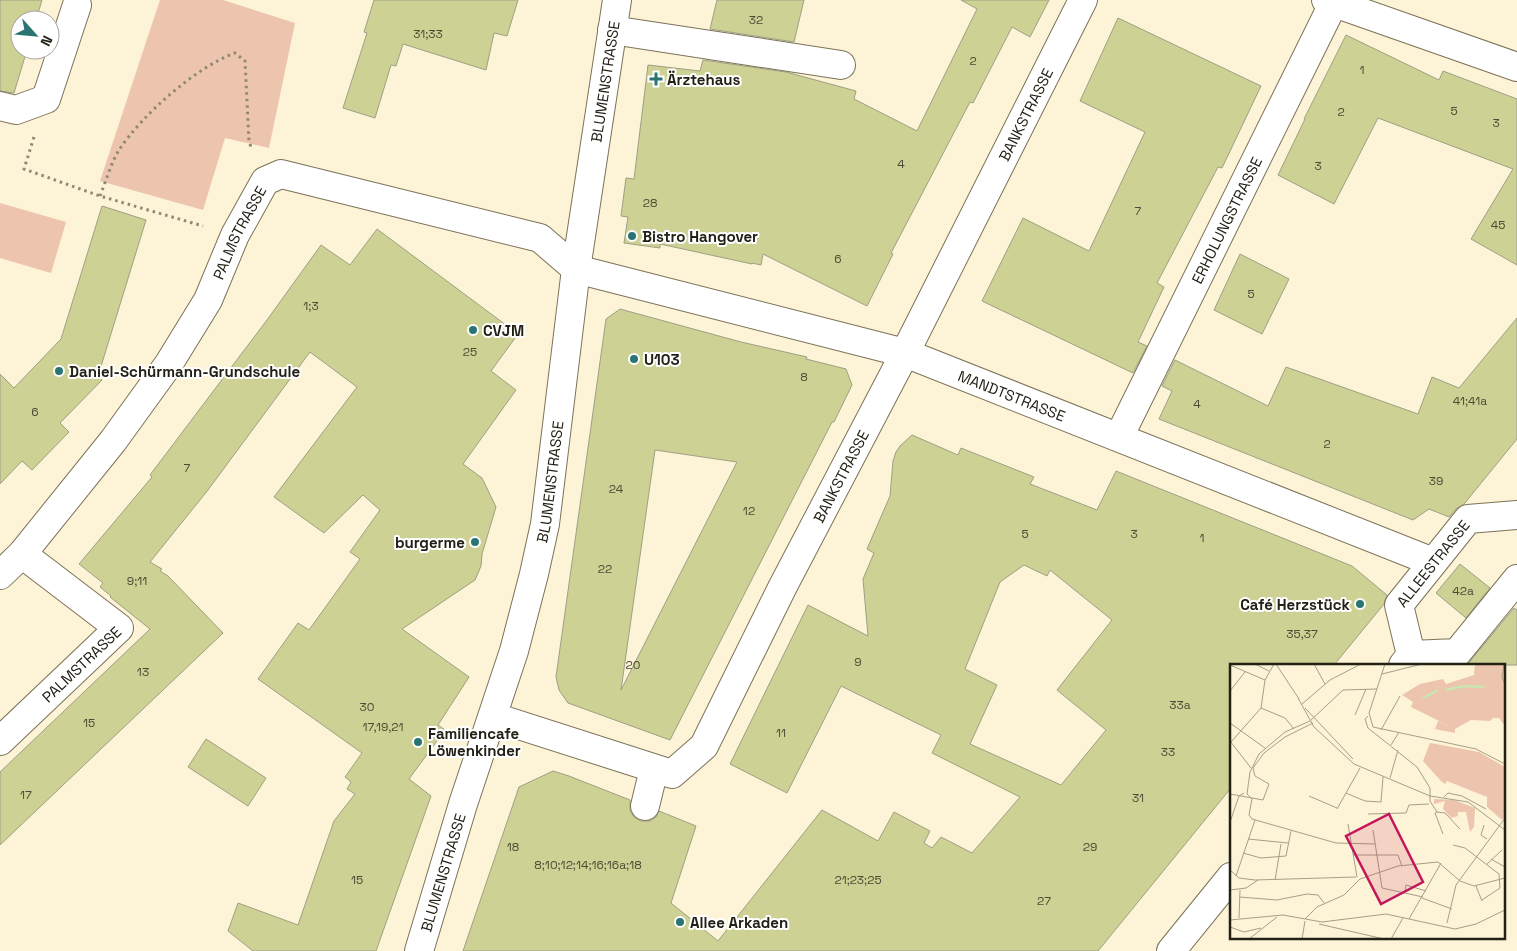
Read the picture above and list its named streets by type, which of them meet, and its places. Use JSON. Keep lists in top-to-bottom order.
{
  "streets": {
    "street": [
      "BLUMENSTRASSE",
      "BANKSTRASSE",
      "ERHOLUNGSTRASSE",
      "PALMSTRASSE",
      "MANDTSTRASSE",
      "ALLEESTRASSE"
    ]
  },
  "crossings": [
    ["BLUMENSTRASSE", "PALMSTRASSE"],
    ["BLUMENSTRASSE", "MANDTSTRASSE"],
    ["BANKSTRASSE", "MANDTSTRASSE"],
    ["ERHOLUNGSTRASSE", "MANDTSTRASSE"],
    ["PALMSTRASSE", "MANDTSTRASSE"],
    ["MANDTSTRASSE", "ALLEESTRASSE"]
  ],
  "places": {
    "health": ["Ärztehaus"],
    "other": [
      "Bistro Hangover",
      "CVJM",
      "U103",
      "Daniel-Schürmann-Grundschule",
      "burgerme",
      "Café Herzstück",
      "Familiencafe Löwenkinder",
      "Allee Arkaden"
    ]
  },
  "house_numbers": [
    "32",
    "31;33",
    "2",
    "1",
    "5",
    "2",
    "3",
    "4",
    "3",
    "28",
    "7",
    "45",
    "6",
    "5",
    "1;3",
    "25",
    "8",
    "41;41a",
    "4",
    "6",
    "2",
    "7",
    "39",
    "24",
    "12",
    "5",
    "3",
    "1",
    "22",
    "9;11",
    "42a",
    "35,37",
    "9",
    "20",
    "13",
    "33a",
    "30",
    "15",
    "17,19,21",
    "11",
    "33",
    "17",
    "31",
    "18",
    "29",
    "8;10;12;14;16;16a;18",
    "15",
    "21;23;25",
    "27"
  ],
  "north": "bottom right"
}
